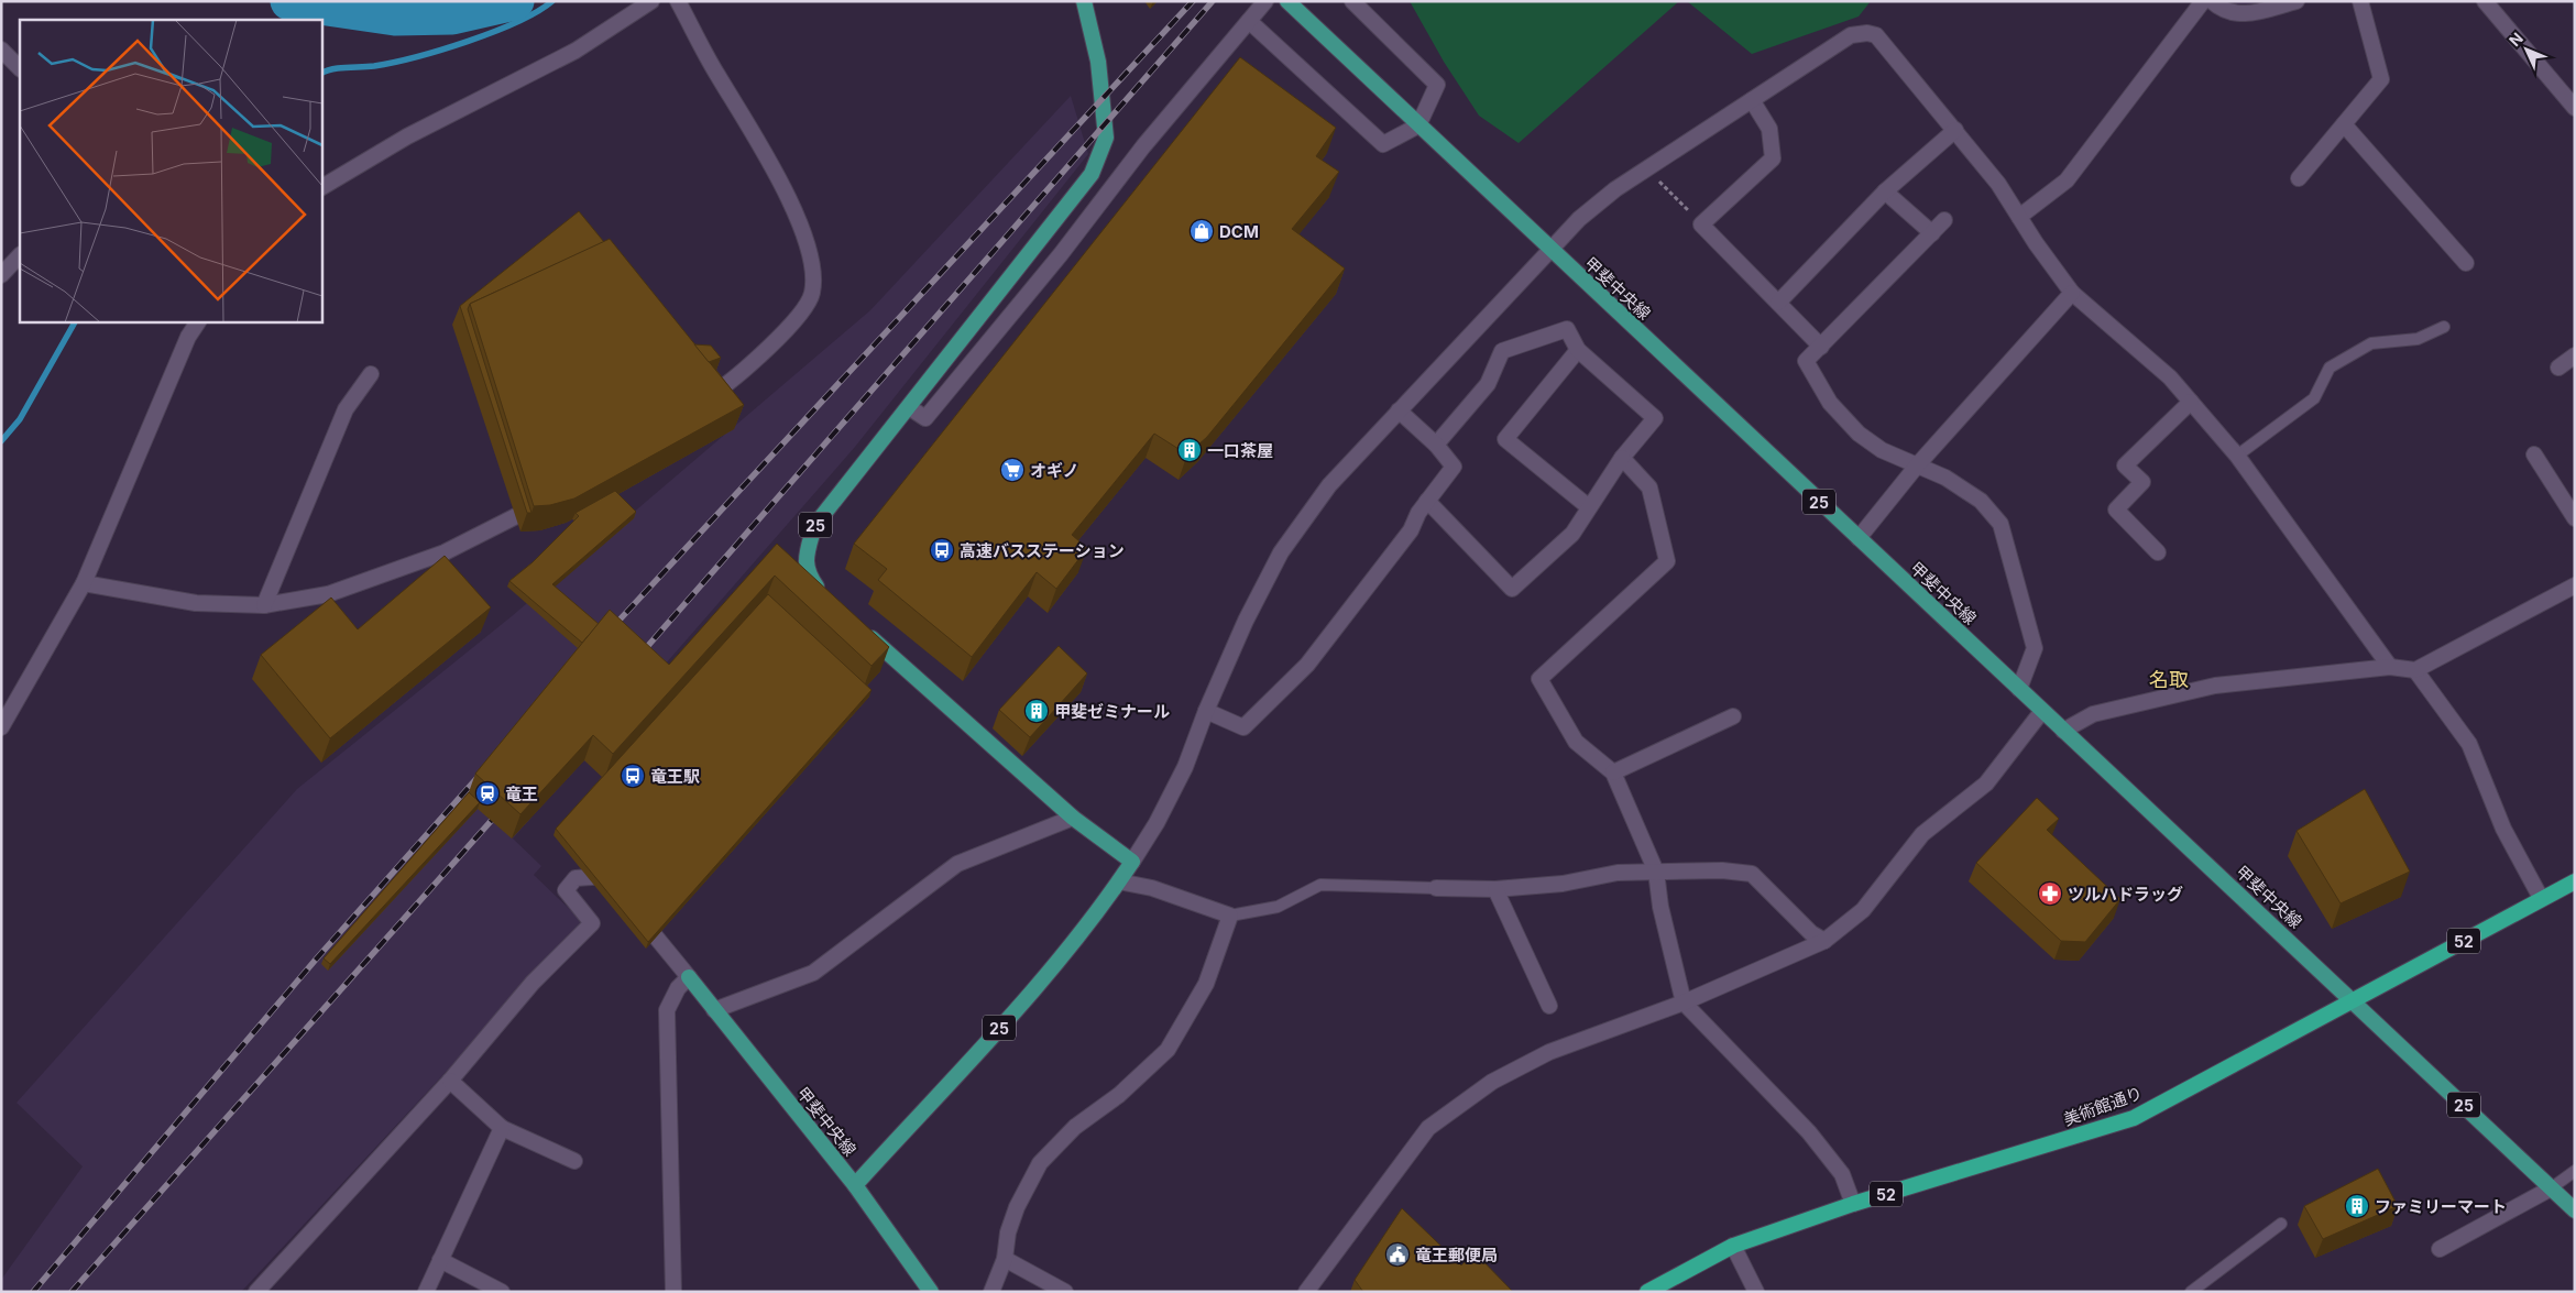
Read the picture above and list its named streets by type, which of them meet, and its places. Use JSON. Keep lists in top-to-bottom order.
{
  "streets": {
    "highway": ["52", "美術館通り"],
    "main road": ["甲斐中央線", "25"]
  },
  "crossings": [
    ["甲斐中央線", "25"],
    ["甲斐中央線", "美術館通り"]
  ],
  "districts": ["名取"],
  "places": {
    "shop": ["DCM"],
    "building": ["一口茶屋", "甲斐ゼミナール", "ファミリーマート"],
    "supermarket": ["オギノ"],
    "bus stop": ["高速バスステーション", "竜王駅"],
    "station": ["竜王"],
    "pharmacy": ["ツルハドラッグ"],
    "public building": ["竜王郵便局"]
  },
  "north": "top left"
}
